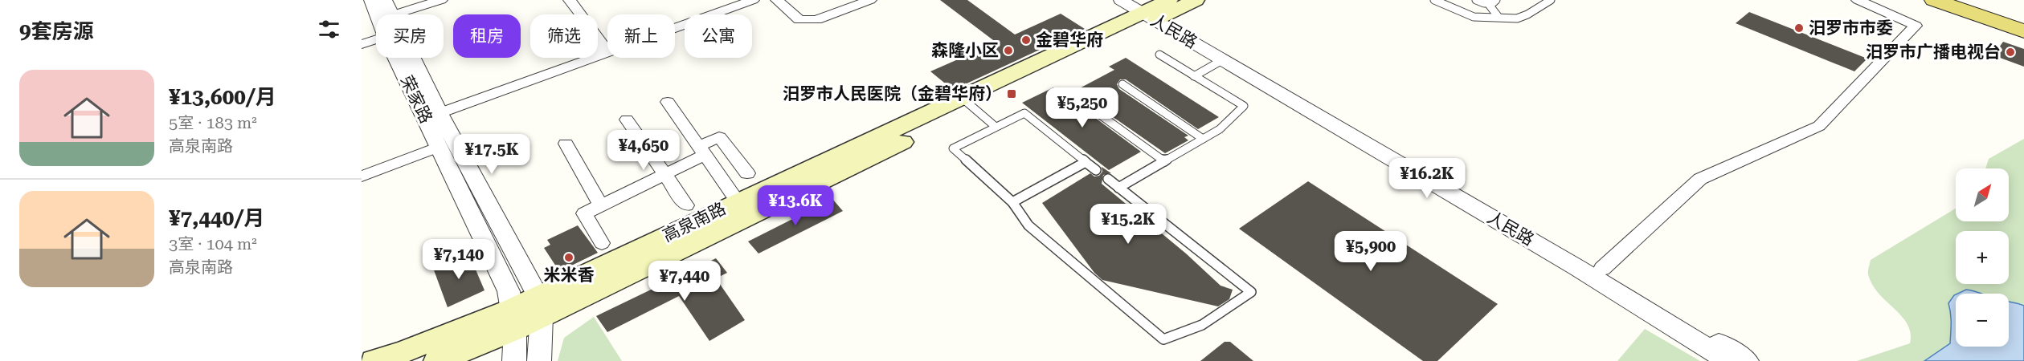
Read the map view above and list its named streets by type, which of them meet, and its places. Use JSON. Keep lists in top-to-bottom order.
{
  "streets": {
    "main road": ["高泉南路"],
    "street": ["人民路", "荣家路"]
  },
  "crossings": [
    ["人民路", "高泉南路"],
    ["荣家路", "高泉南路"]
  ],
  "places": {
    "other": [
      "汨罗市市委",
      "金碧华府",
      "森隆小区",
      "汨罗市广播电视台",
      "米米香"
    ],
    "transit": ["汨罗市人民医院（金碧华府）"]
  },
  "north": "top right",
  "page": {
    "heading": "9套房源",
    "chip": [
      "买房",
      "租房",
      "筛选",
      "新上",
      "公寓"
    ],
    "list": [
      {
        "name": "¥13,600/月",
        "note": "5室 · 183 m² · 高泉南路"
      },
      {
        "name": "¥7,440/月",
        "note": "3室 · 104 m² · 高泉南路"
      }
    ],
    "price": [
      "¥5,250",
      "¥4,650",
      "¥17.5K",
      "¥16.2K",
      "¥13.6K",
      "¥15.2K",
      "¥5,900",
      "¥7,140",
      "¥7,440"
    ],
    "map_buttons": ["+", "−"]
  }
}
